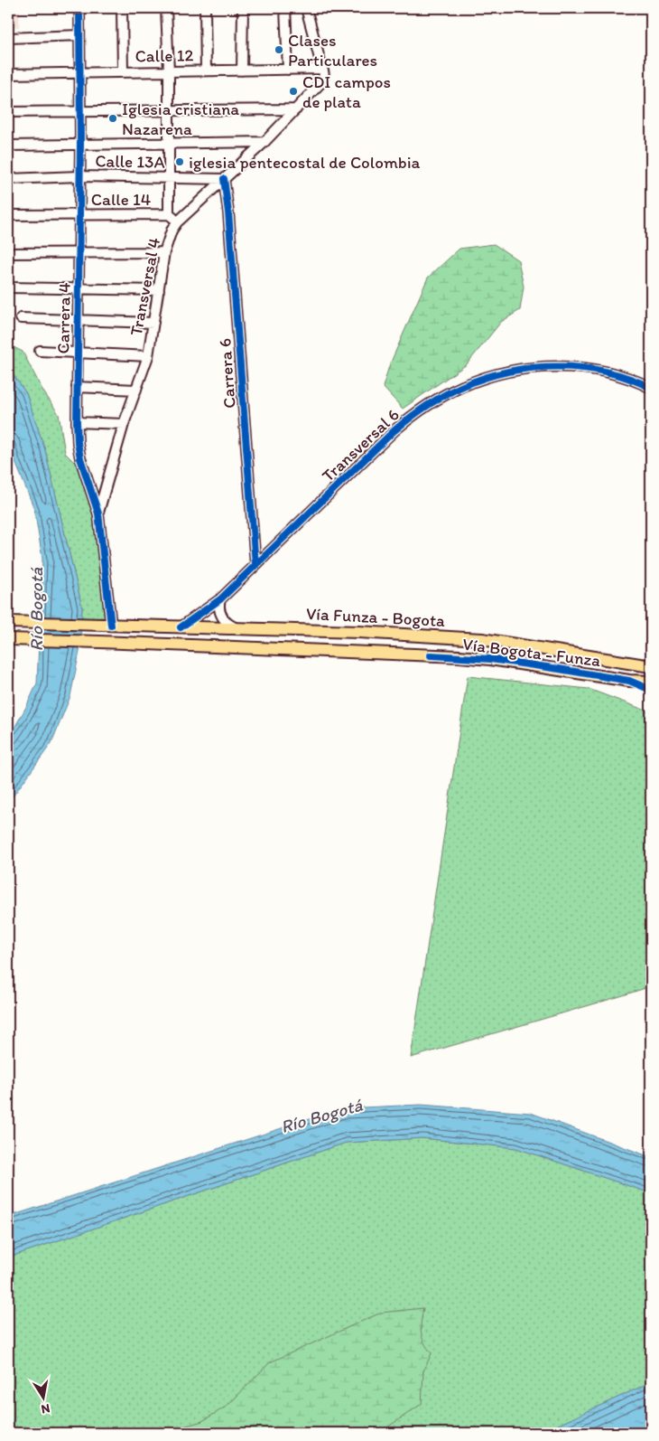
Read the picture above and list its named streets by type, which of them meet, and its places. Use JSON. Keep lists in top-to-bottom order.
{
  "streets": {
    "main road": ["Vía Funza - Bogota", "Vía Bogota - Funza"],
    "street": [
      "Calle 12",
      "Calle 13A",
      "Calle 14",
      "Transversal 4",
      "Carrera 4",
      "Carrera 6",
      "Transversal 6"
    ]
  },
  "crossings": [
    ["Calle 12", "Transversal 4"],
    ["Calle 12", "Carrera 4"],
    ["Calle 13A", "Transversal 4"],
    ["Calle 13A", "Carrera 4"],
    ["Calle 13A", "Carrera 6"],
    ["Calle 14", "Transversal 4"],
    ["Calle 14", "Carrera 4"],
    ["Transversal 4", "Carrera 4"],
    ["Transversal 4", "Carrera 6"],
    ["Carrera 4", "Vía Funza - Bogota"],
    ["Carrera 6", "Transversal 6"],
    ["Transversal 6", "Vía Funza - Bogota"]
  ],
  "water": ["Río Bogotá"],
  "places": [
    "Clases Particulares",
    "CDI campos de plata",
    "Iglesia cristiana Nazarena",
    "iglesia pentecostal de Colombia"
  ],
  "north": "bottom"
}
